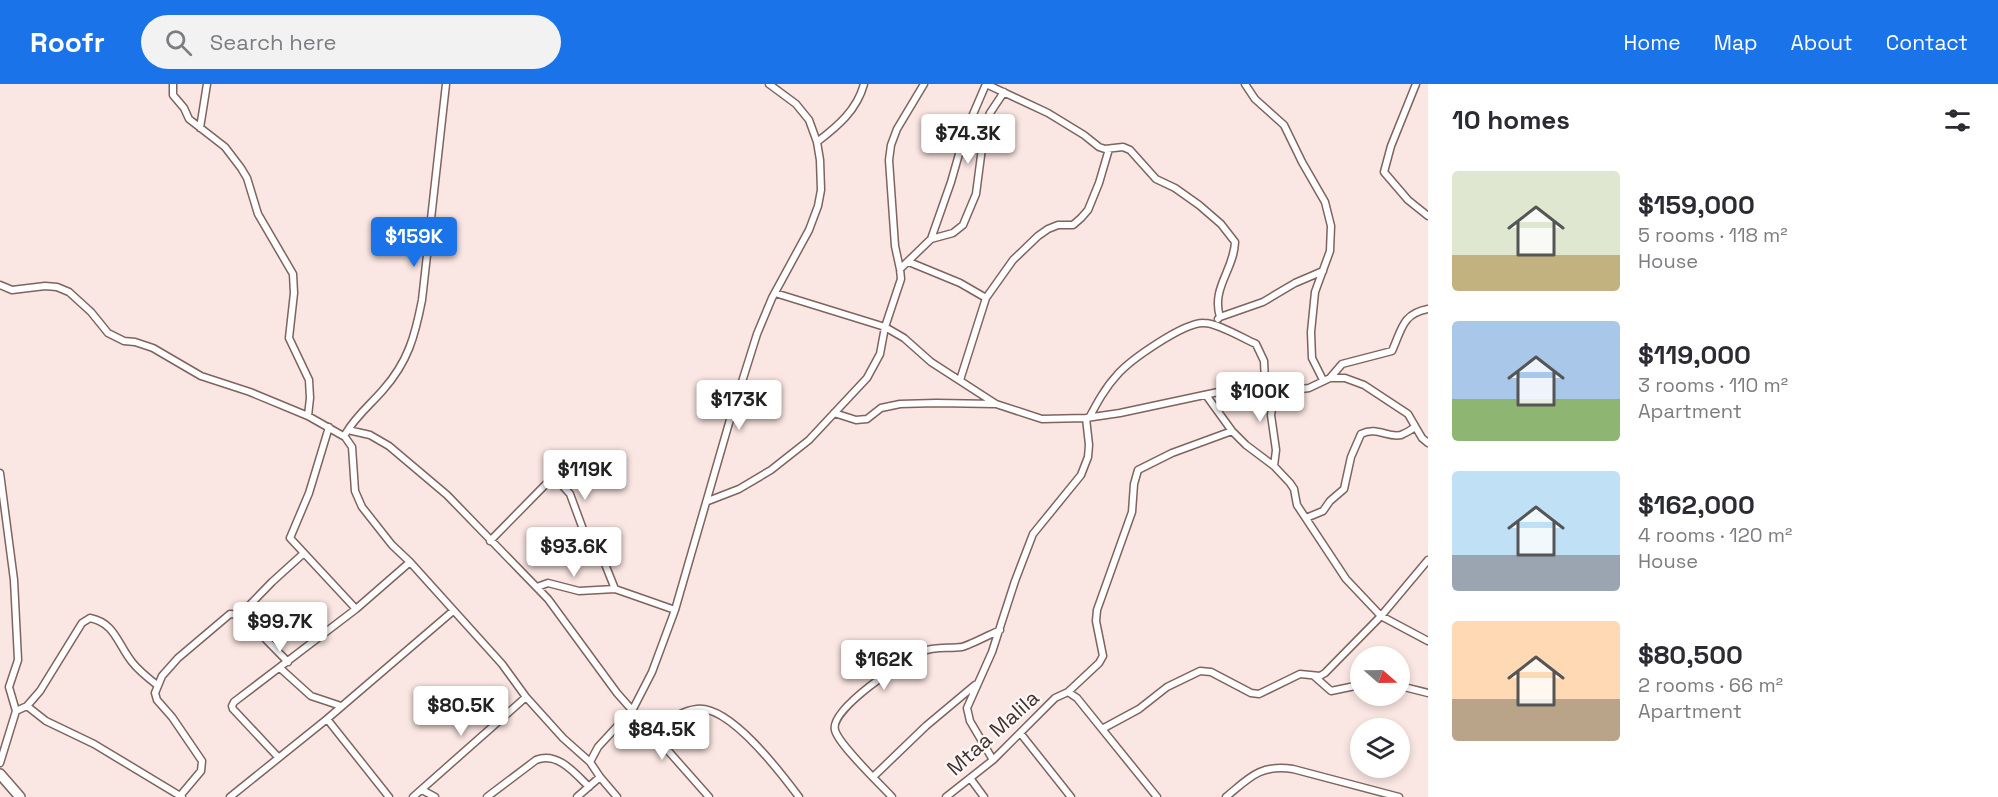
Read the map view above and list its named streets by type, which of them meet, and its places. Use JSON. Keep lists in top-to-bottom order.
{
  "streets": {
    "street": ["Mtaa Malila"]
  },
  "north": "right",
  "page": {
    "header": "Roofr",
    "search": "Search here",
    "nav": [
      "Home",
      "Map",
      "About",
      "Contact"
    ],
    "heading": "10 homes",
    "price": [
      "$74.3K",
      "$159K",
      "$100K",
      "$173K",
      "$119K",
      "$93.6K",
      "$99.7K",
      "$162K",
      "$80.5K",
      "$84.5K"
    ],
    "list": [
      {
        "name": "$159,000",
        "note": "5 rooms · 118 m² · House"
      },
      {
        "name": "$119,000",
        "note": "3 rooms · 110 m² · Apartment"
      },
      {
        "name": "$162,000",
        "note": "4 rooms · 120 m² · House"
      },
      {
        "name": "$80,500",
        "note": "2 rooms · 66 m² · Apartment"
      }
    ]
  }
}
